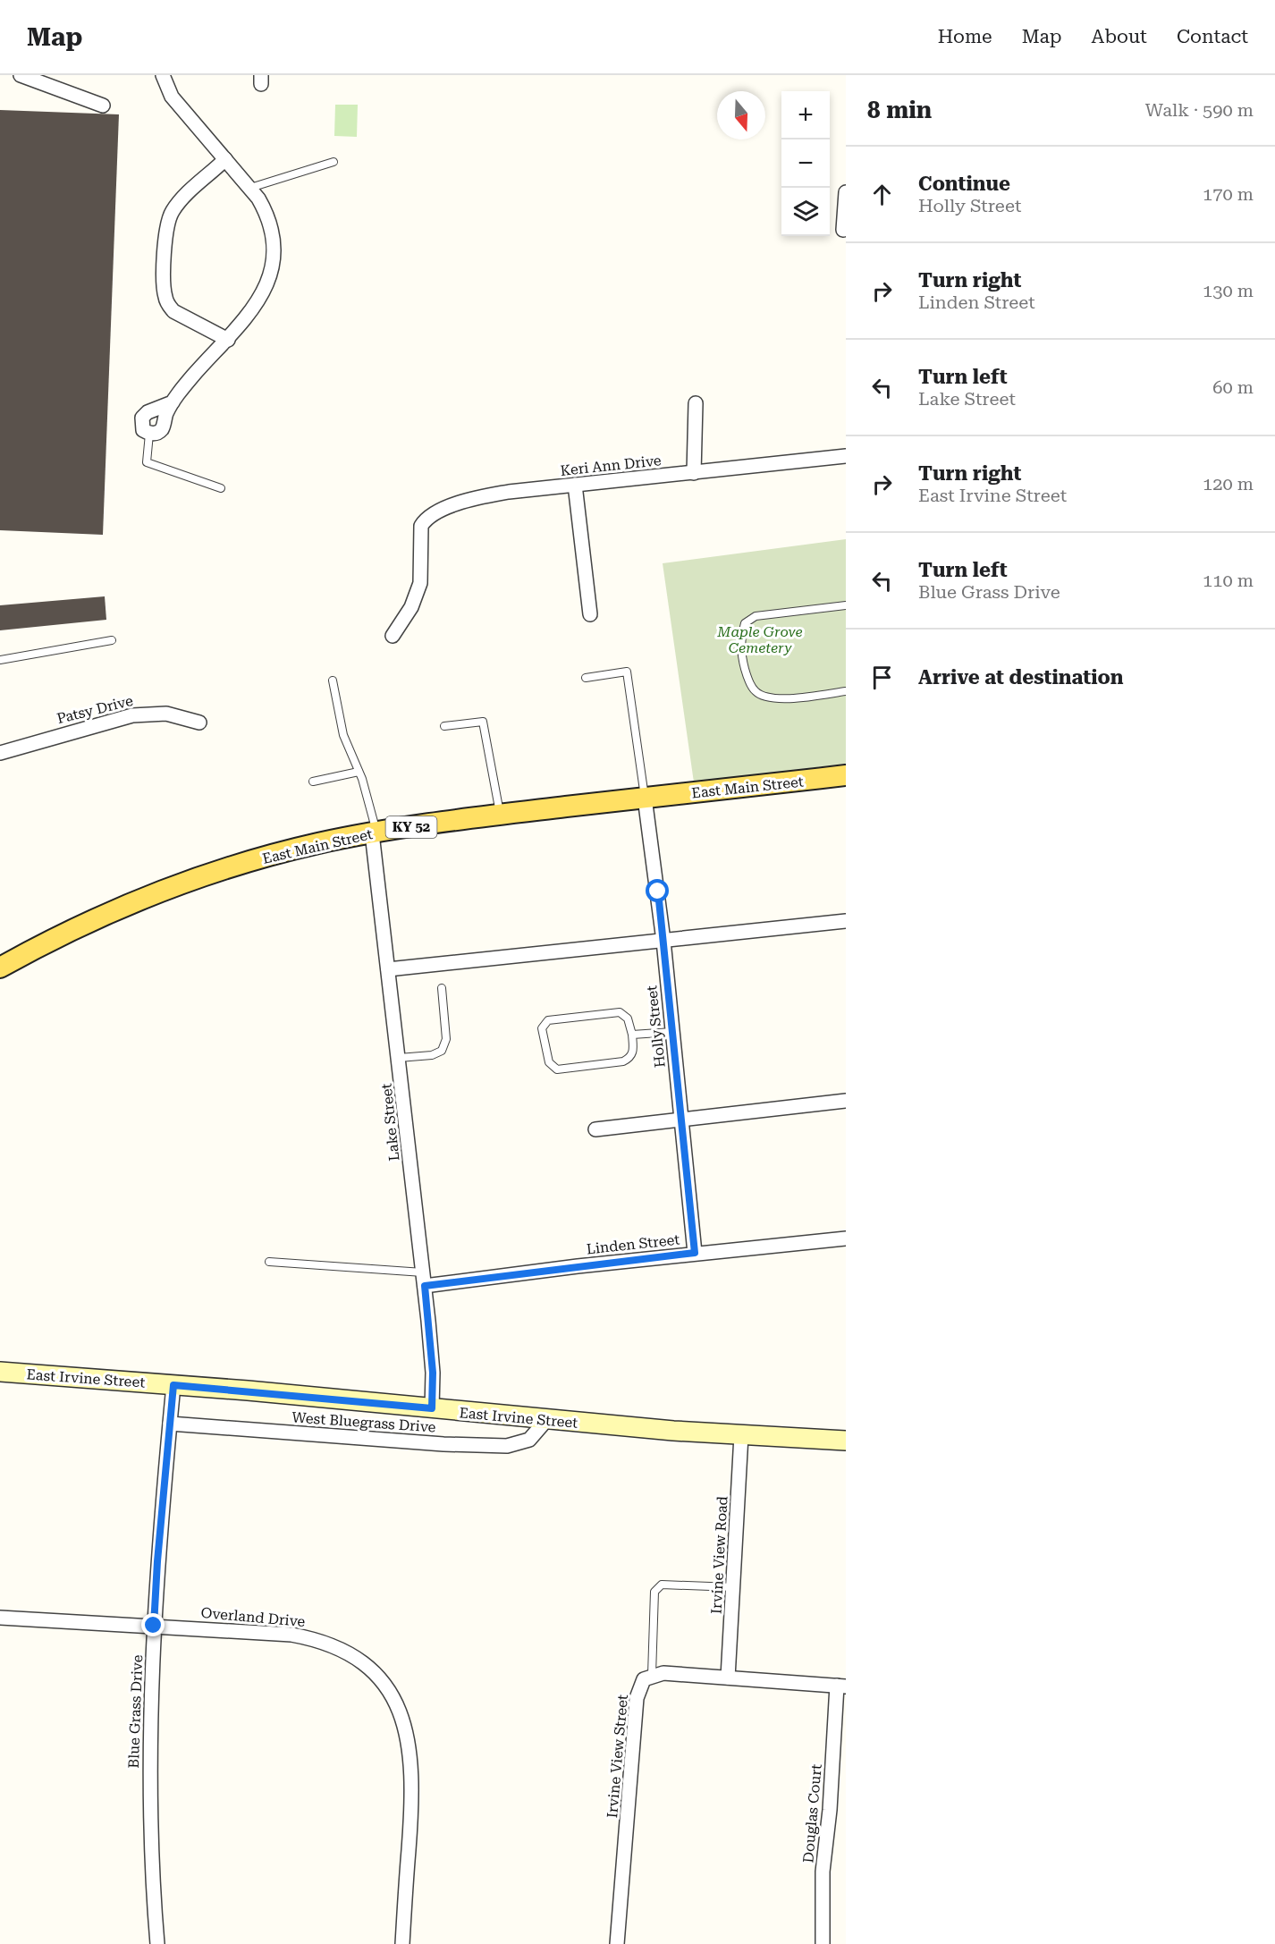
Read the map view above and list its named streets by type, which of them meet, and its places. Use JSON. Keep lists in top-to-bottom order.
{
  "streets": {
    "main road": ["East Main Street", "KY 52"],
    "street": [
      "Keri Ann Drive",
      "Patsy Drive",
      "Holly Street",
      "Lake Street",
      "Linden Street",
      "East Irvine Street",
      "West Bluegrass Drive",
      "Irvine View Road",
      "Overland Drive",
      "Blue Grass Drive",
      "Irvine View Street",
      "Douglas Court"
    ]
  },
  "crossings": [
    ["East Main Street", "Holly Street"],
    ["East Main Street", "Lake Street"],
    ["Holly Street", "Linden Street"],
    ["Lake Street", "Linden Street"],
    ["Lake Street", "East Irvine Street"],
    ["East Irvine Street", "West Bluegrass Drive"],
    ["East Irvine Street", "Irvine View Road"],
    ["East Irvine Street", "Blue Grass Drive"],
    ["West Bluegrass Drive", "Blue Grass Drive"],
    ["Overland Drive", "Blue Grass Drive"]
  ],
  "parks": ["Maple Grove Cemetery"],
  "north": "bottom",
  "page": {
    "header": "Map",
    "nav": [
      "Home",
      "Map",
      "About",
      "Contact"
    ],
    "heading": ["8 min", "Walk · 590 m"],
    "map_buttons": ["+", "−"],
    "list": [
      ["Continue", "Holly Street", "170 m"],
      ["Turn right", "Linden Street", "130 m"],
      ["Turn left", "Lake Street", "60 m"],
      ["Turn right", "East Irvine Street", "120 m"],
      ["Turn left", "Blue Grass Drive", "110 m"],
      "Arrive at destination"
    ]
  }
}
